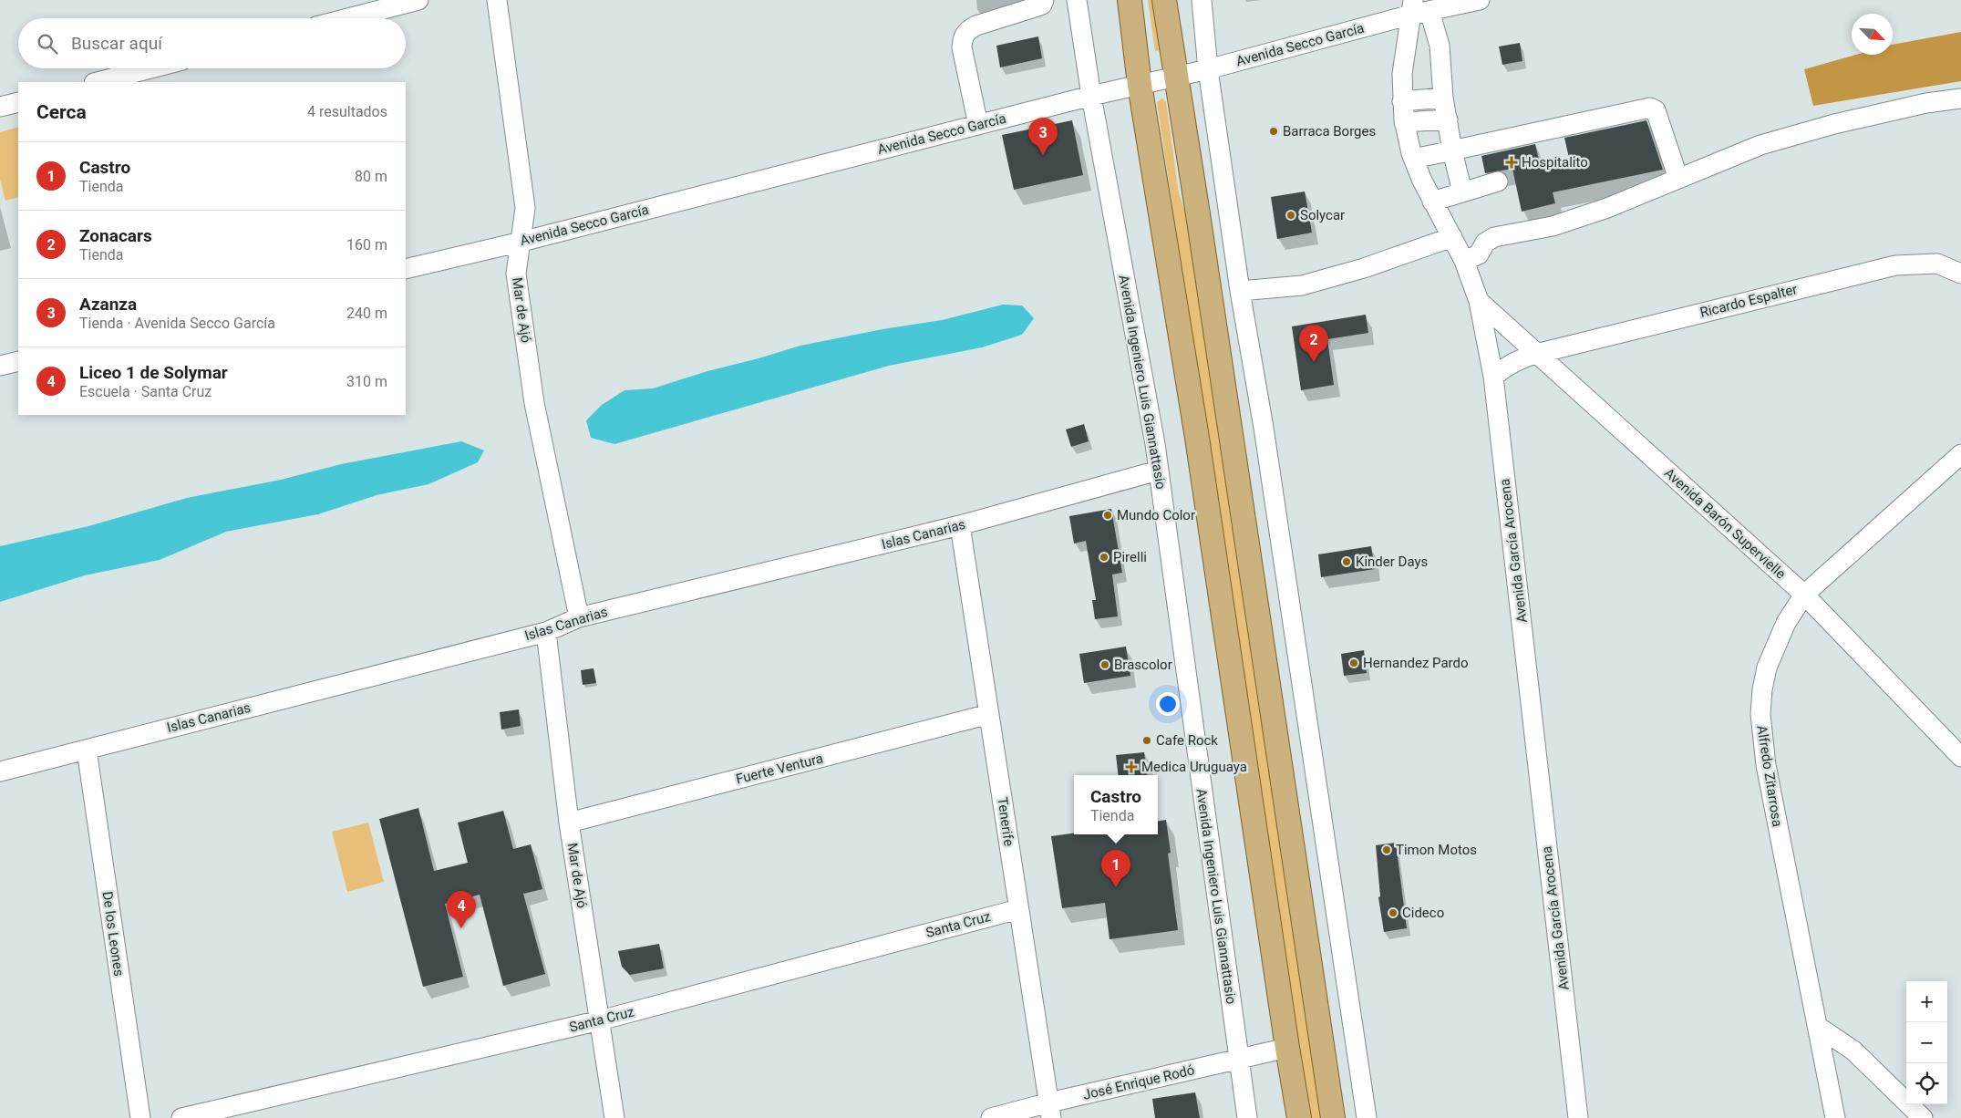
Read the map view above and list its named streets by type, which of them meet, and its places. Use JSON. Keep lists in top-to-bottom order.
{
  "streets": {
    "street": [
      "Avenida Secco García",
      "Ricardo Espalter",
      "Mar de Ajó",
      "Avenida Ingeniero Luis Giannattasio",
      "Avenida Barón Supervielle",
      "Islas Canarias",
      "Avenida García Arocena",
      "Fuerte Ventura",
      "Alfredo Zitarrosa",
      "Tenerife",
      "Santa Cruz",
      "De los Leones",
      "José Enrique Rodó"
    ]
  },
  "crossings": [
    ["Avenida Secco García", "Mar de Ajó"],
    ["Avenida Secco García", "Avenida Ingeniero Luis Giannattasio"],
    ["Avenida Secco García", "Avenida García Arocena"],
    ["Ricardo Espalter", "Avenida Barón Supervielle"],
    ["Ricardo Espalter", "Avenida García Arocena"],
    ["Mar de Ajó", "Islas Canarias"],
    ["Mar de Ajó", "Fuerte Ventura"],
    ["Mar de Ajó", "Santa Cruz"],
    ["Avenida Ingeniero Luis Giannattasio", "Islas Canarias"],
    ["Avenida Ingeniero Luis Giannattasio", "José Enrique Rodó"],
    ["Avenida Barón Supervielle", "Avenida García Arocena"],
    ["Avenida Barón Supervielle", "Alfredo Zitarrosa"],
    ["Islas Canarias", "Tenerife"],
    ["Islas Canarias", "De los Leones"],
    ["Fuerte Ventura", "Tenerife"],
    ["Tenerife", "Santa Cruz"],
    ["Tenerife", "José Enrique Rodó"]
  ],
  "places": {
    "other": [
      "Barraca Borges",
      "Solycar",
      "Mundo Color",
      "Pirelli",
      "Kinder Days",
      "Hernandez Pardo",
      "Brascolor",
      "Cafe Rock",
      "Timon Motos",
      "Cideco"
    ],
    "health": ["Hospitalito", "Medica Uruguaya"]
  },
  "north": "bottom right",
  "page": {
    "search": "Buscar aquí",
    "heading": ["Cerca", "4 resultados"],
    "pins": [
      "3",
      "2",
      "1",
      "4"
    ],
    "list": [
      {
        "mark": "1",
        "name": "Castro",
        "note": "Tienda",
        "value": "80 m"
      },
      {
        "mark": "2",
        "name": "Zonacars",
        "note": "Tienda",
        "value": "160 m"
      },
      {
        "mark": "3",
        "name": "Azanza",
        "note": "Tienda · Avenida Secco García",
        "value": "240 m"
      },
      {
        "mark": "4",
        "name": "Liceo 1 de Solymar",
        "note": "Escuela · Santa Cruz",
        "value": "310 m"
      }
    ],
    "popup": ["Castro", "Tienda"],
    "map_buttons": ["+", "−"]
  }
}
